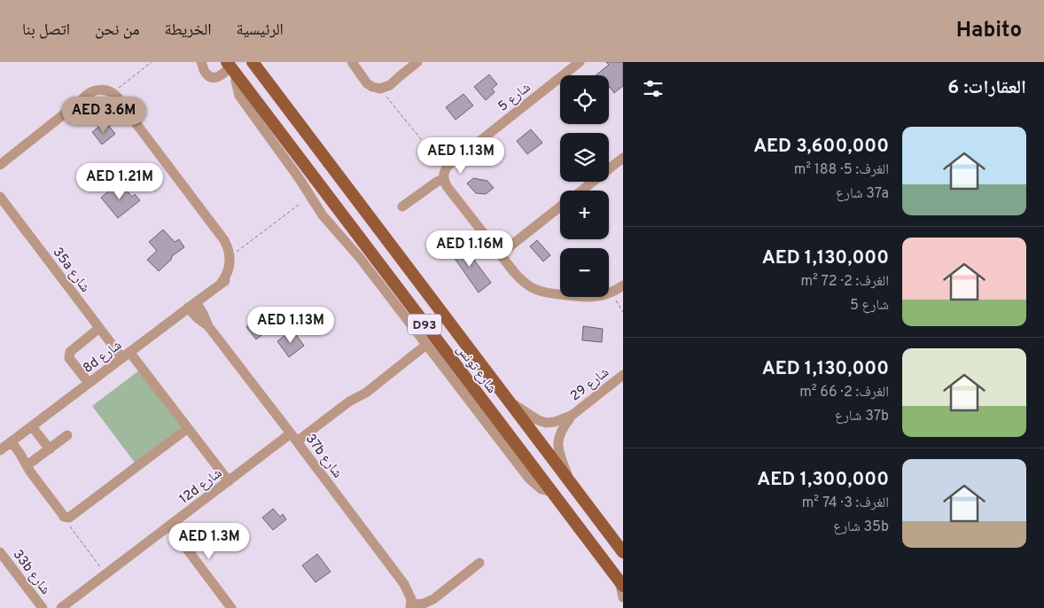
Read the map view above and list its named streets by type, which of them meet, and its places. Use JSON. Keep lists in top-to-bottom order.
{
  "streets": {
    "main road": ["D93", "شارع تونس"],
    "street": [
      "شارع 5",
      "35a شارع",
      "8d شارع",
      "شارع 29",
      "37b شارع",
      "12d شارع",
      "33b شارع"
    ]
  },
  "crossings": [
    ["35a شارع", "8d شارع"],
    ["35a شارع", "12d شارع"],
    ["8d شارع", "37b شارع"],
    ["شارع تونس", "شارع 29"],
    ["37b شارع", "12d شارع"]
  ],
  "page": {
    "header": "Habito",
    "nav": [
      "الرئيسية",
      "الخريطة",
      "من نحن",
      "اتصل بنا"
    ],
    "heading": "العقارات: 6",
    "map_buttons": ["+", "−"],
    "price": [
      "AED 3.6M",
      "AED 1.13M",
      "AED 1.21M",
      "AED 1.16M",
      "AED 1.13M",
      "AED 1.3M"
    ],
    "list": [
      {
        "name": "AED 3,600,000",
        "note": "الغرف: 5 · 188 m² · 37a شارع"
      },
      {
        "name": "AED 1,130,000",
        "note": "الغرف: 2 · 72 m² · شارع 5"
      },
      {
        "name": "AED 1,130,000",
        "note": "الغرف: 2 · 66 m² · 37b شارع"
      },
      {
        "name": "AED 1,300,000",
        "note": "الغرف: 3 · 74 m² · 35b شارع"
      }
    ]
  }
}
